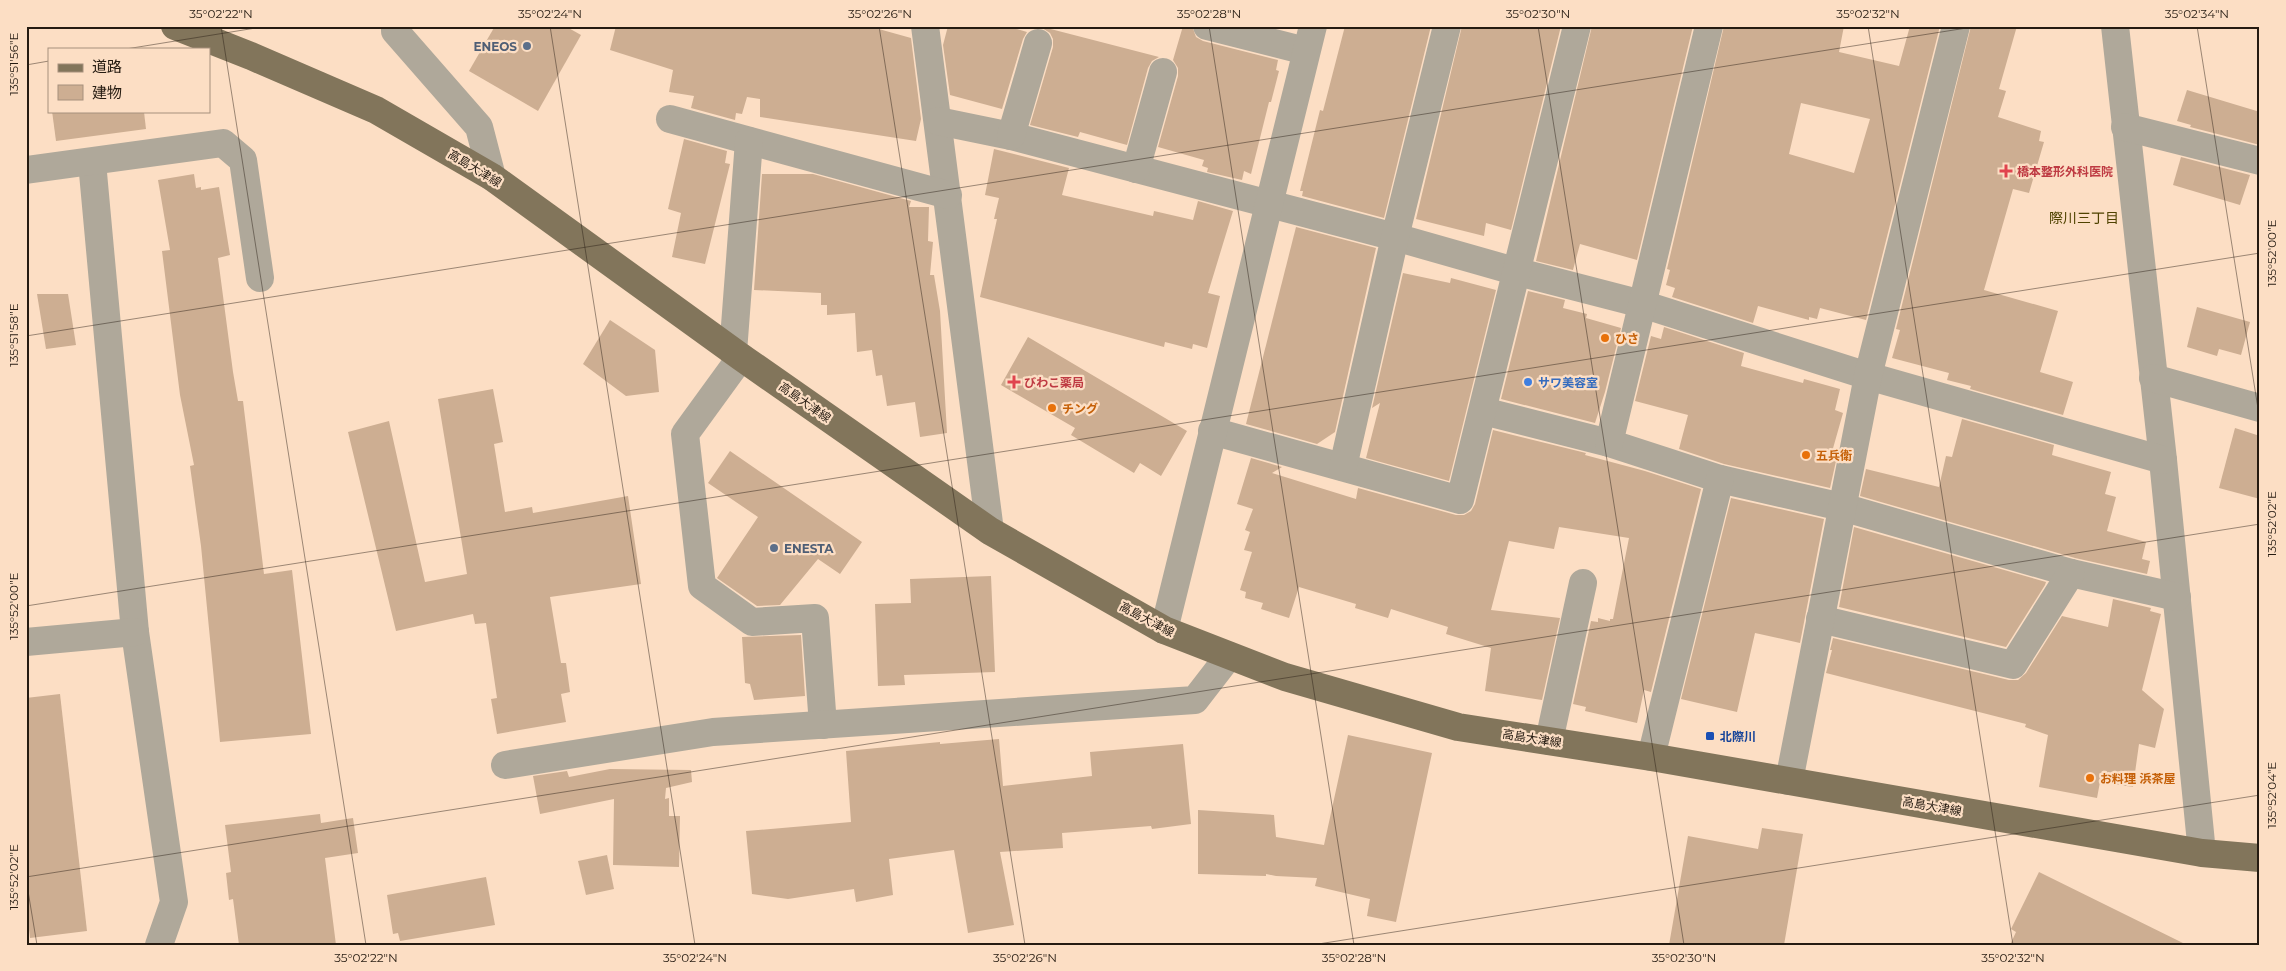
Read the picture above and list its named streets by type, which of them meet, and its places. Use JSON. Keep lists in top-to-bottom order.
{
  "streets": {
    "main road": ["高島大津線"]
  },
  "districts": ["際川三丁目"],
  "places": {
    "other": [
      "ENEOS",
      "ひさ",
      "サワ美容室",
      "チング",
      "五兵衛",
      "ENESTA",
      "お料理 浜茶屋"
    ],
    "health": ["橋本整形外科医院", "びわこ薬局"],
    "transit": ["北際川"]
  },
  "legend": ["道路", "建物"],
  "coordinates": [
    "35°02'22\"N",
    "35°02'24\"N",
    "35°02'26\"N",
    "35°02'28\"N",
    "35°02'30\"N",
    "35°02'32\"N",
    "35°02'34\"N",
    "135°51'56\"E",
    "135°52'00\"E",
    "135°51'58\"E",
    "135°52'02\"E",
    "135°52'04\"E"
  ]
}
